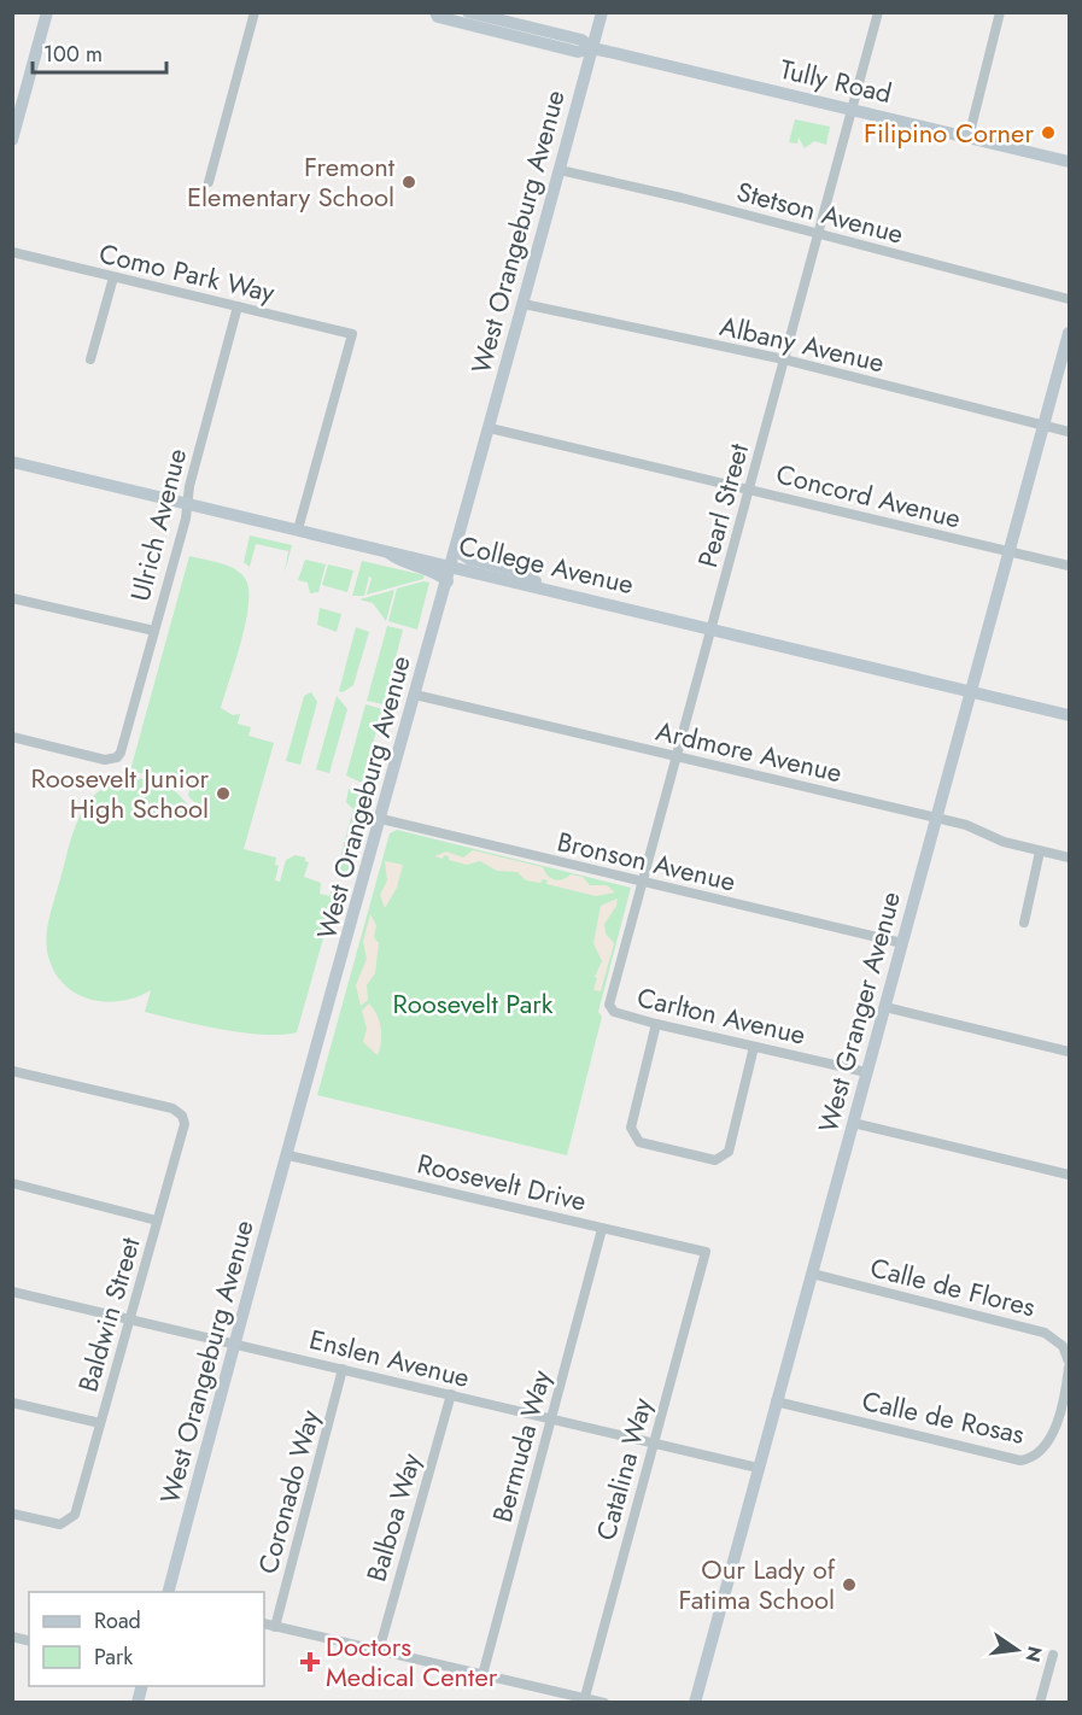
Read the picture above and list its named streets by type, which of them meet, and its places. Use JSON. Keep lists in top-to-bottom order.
{
  "streets": {
    "street": [
      "Tully Road",
      "Stetson Avenue",
      "West Orangeburg Avenue",
      "Como Park Way",
      "Albany Avenue",
      "Concord Avenue",
      "Pearl Street",
      "Ulrich Avenue",
      "College Avenue",
      "Ardmore Avenue",
      "Bronson Avenue",
      "West Granger Avenue",
      "Carlton Avenue",
      "Roosevelt Drive",
      "Calle de Flores",
      "Baldwin Street",
      "Enslen Avenue",
      "Calle de Rosas",
      "Bermuda Way",
      "Catalina Way",
      "Coronado Way",
      "Balboa Way"
    ]
  },
  "crossings": [
    ["Tully Road", "West Orangeburg Avenue"],
    ["Tully Road", "Pearl Street"],
    ["Stetson Avenue", "West Orangeburg Avenue"],
    ["Stetson Avenue", "Pearl Street"],
    ["West Orangeburg Avenue", "Albany Avenue"],
    ["West Orangeburg Avenue", "Concord Avenue"],
    ["West Orangeburg Avenue", "College Avenue"],
    ["West Orangeburg Avenue", "Ardmore Avenue"],
    ["West Orangeburg Avenue", "Bronson Avenue"],
    ["West Orangeburg Avenue", "Roosevelt Drive"],
    ["West Orangeburg Avenue", "Enslen Avenue"],
    ["Como Park Way", "Ulrich Avenue"],
    ["Como Park Way", "College Avenue"],
    ["Albany Avenue", "Pearl Street"],
    ["Albany Avenue", "West Granger Avenue"],
    ["Concord Avenue", "Pearl Street"],
    ["Concord Avenue", "West Granger Avenue"],
    ["Pearl Street", "College Avenue"],
    ["Pearl Street", "Ardmore Avenue"],
    ["Pearl Street", "Bronson Avenue"],
    ["Pearl Street", "Carlton Avenue"],
    ["Ulrich Avenue", "College Avenue"],
    ["College Avenue", "West Granger Avenue"],
    ["Ardmore Avenue", "West Granger Avenue"],
    ["Bronson Avenue", "West Granger Avenue"],
    ["West Granger Avenue", "Carlton Avenue"],
    ["West Granger Avenue", "Calle de Flores"],
    ["West Granger Avenue", "Enslen Avenue"],
    ["West Granger Avenue", "Calle de Rosas"],
    ["Roosevelt Drive", "Bermuda Way"],
    ["Roosevelt Drive", "Catalina Way"],
    ["Baldwin Street", "Enslen Avenue"],
    ["Enslen Avenue", "Bermuda Way"],
    ["Enslen Avenue", "Catalina Way"],
    ["Enslen Avenue", "Coronado Way"],
    ["Enslen Avenue", "Balboa Way"]
  ],
  "parks": ["Roosevelt Park"],
  "places": {
    "other": [
      "Filipino Corner",
      "Fremont Elementary School",
      "Roosevelt Junior High School",
      "Our Lady of Fatima School"
    ],
    "health": ["Doctors Medical Center"]
  },
  "legend": ["Road", "Park"],
  "scale_bar": "100 m",
  "north": "right"
}
